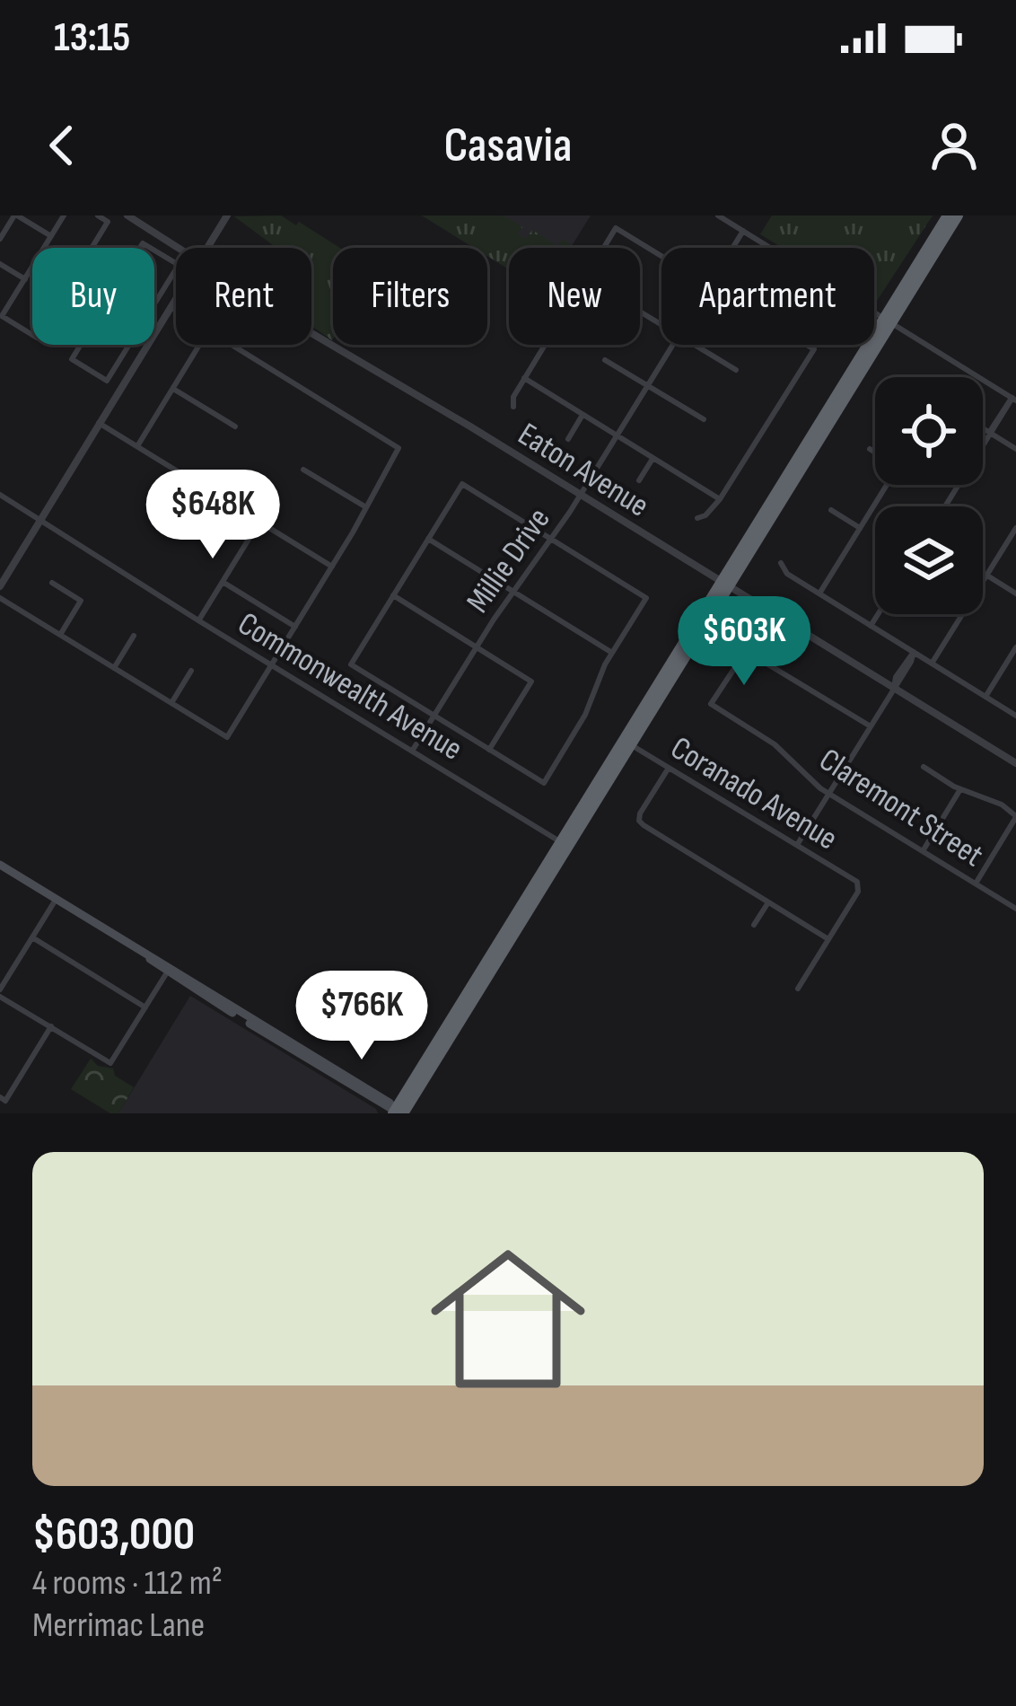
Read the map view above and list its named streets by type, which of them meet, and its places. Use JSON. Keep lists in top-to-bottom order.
{
  "streets": {
    "street": [
      "Eaton Avenue",
      "Millie Drive",
      "Commonwealth Avenue",
      "Coranado Avenue",
      "Claremont Street"
    ]
  },
  "crossings": [
    ["Eaton Avenue", "Millie Drive"],
    ["Millie Drive", "Commonwealth Avenue"]
  ],
  "page": {
    "status": "13:15",
    "header": "Casavia",
    "chip": [
      "Buy",
      "Rent",
      "Filters",
      "New",
      "Apartment"
    ],
    "price": ["$648K", "$603K", "$766K"],
    "list": [
      {
        "name": "$603,000",
        "note": "4 rooms · 112 m² · Merrimac Lane"
      }
    ]
  }
}
